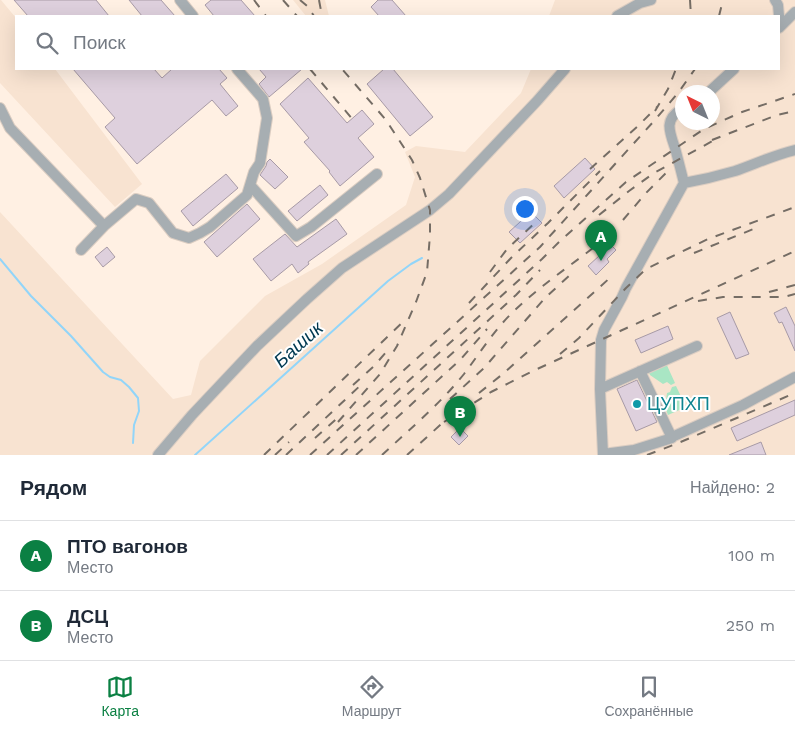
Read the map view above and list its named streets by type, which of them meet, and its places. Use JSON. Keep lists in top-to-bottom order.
{
  "water": ["Башик"],
  "places": ["ЦУПХП"],
  "north": "top left",
  "page": {
    "search": "Поиск",
    "pins": ["A", "B"],
    "heading": ["Рядом", "Найдено: 2"],
    "list": [
      {
        "mark": "A",
        "name": "ПТО вагонов",
        "note": "Место",
        "value": "100 m"
      },
      {
        "mark": "B",
        "name": "ДСЦ",
        "note": "Место",
        "value": "250 m"
      }
    ],
    "nav": ["Карта", "Маршрут", "Сохранённые"]
  }
}
